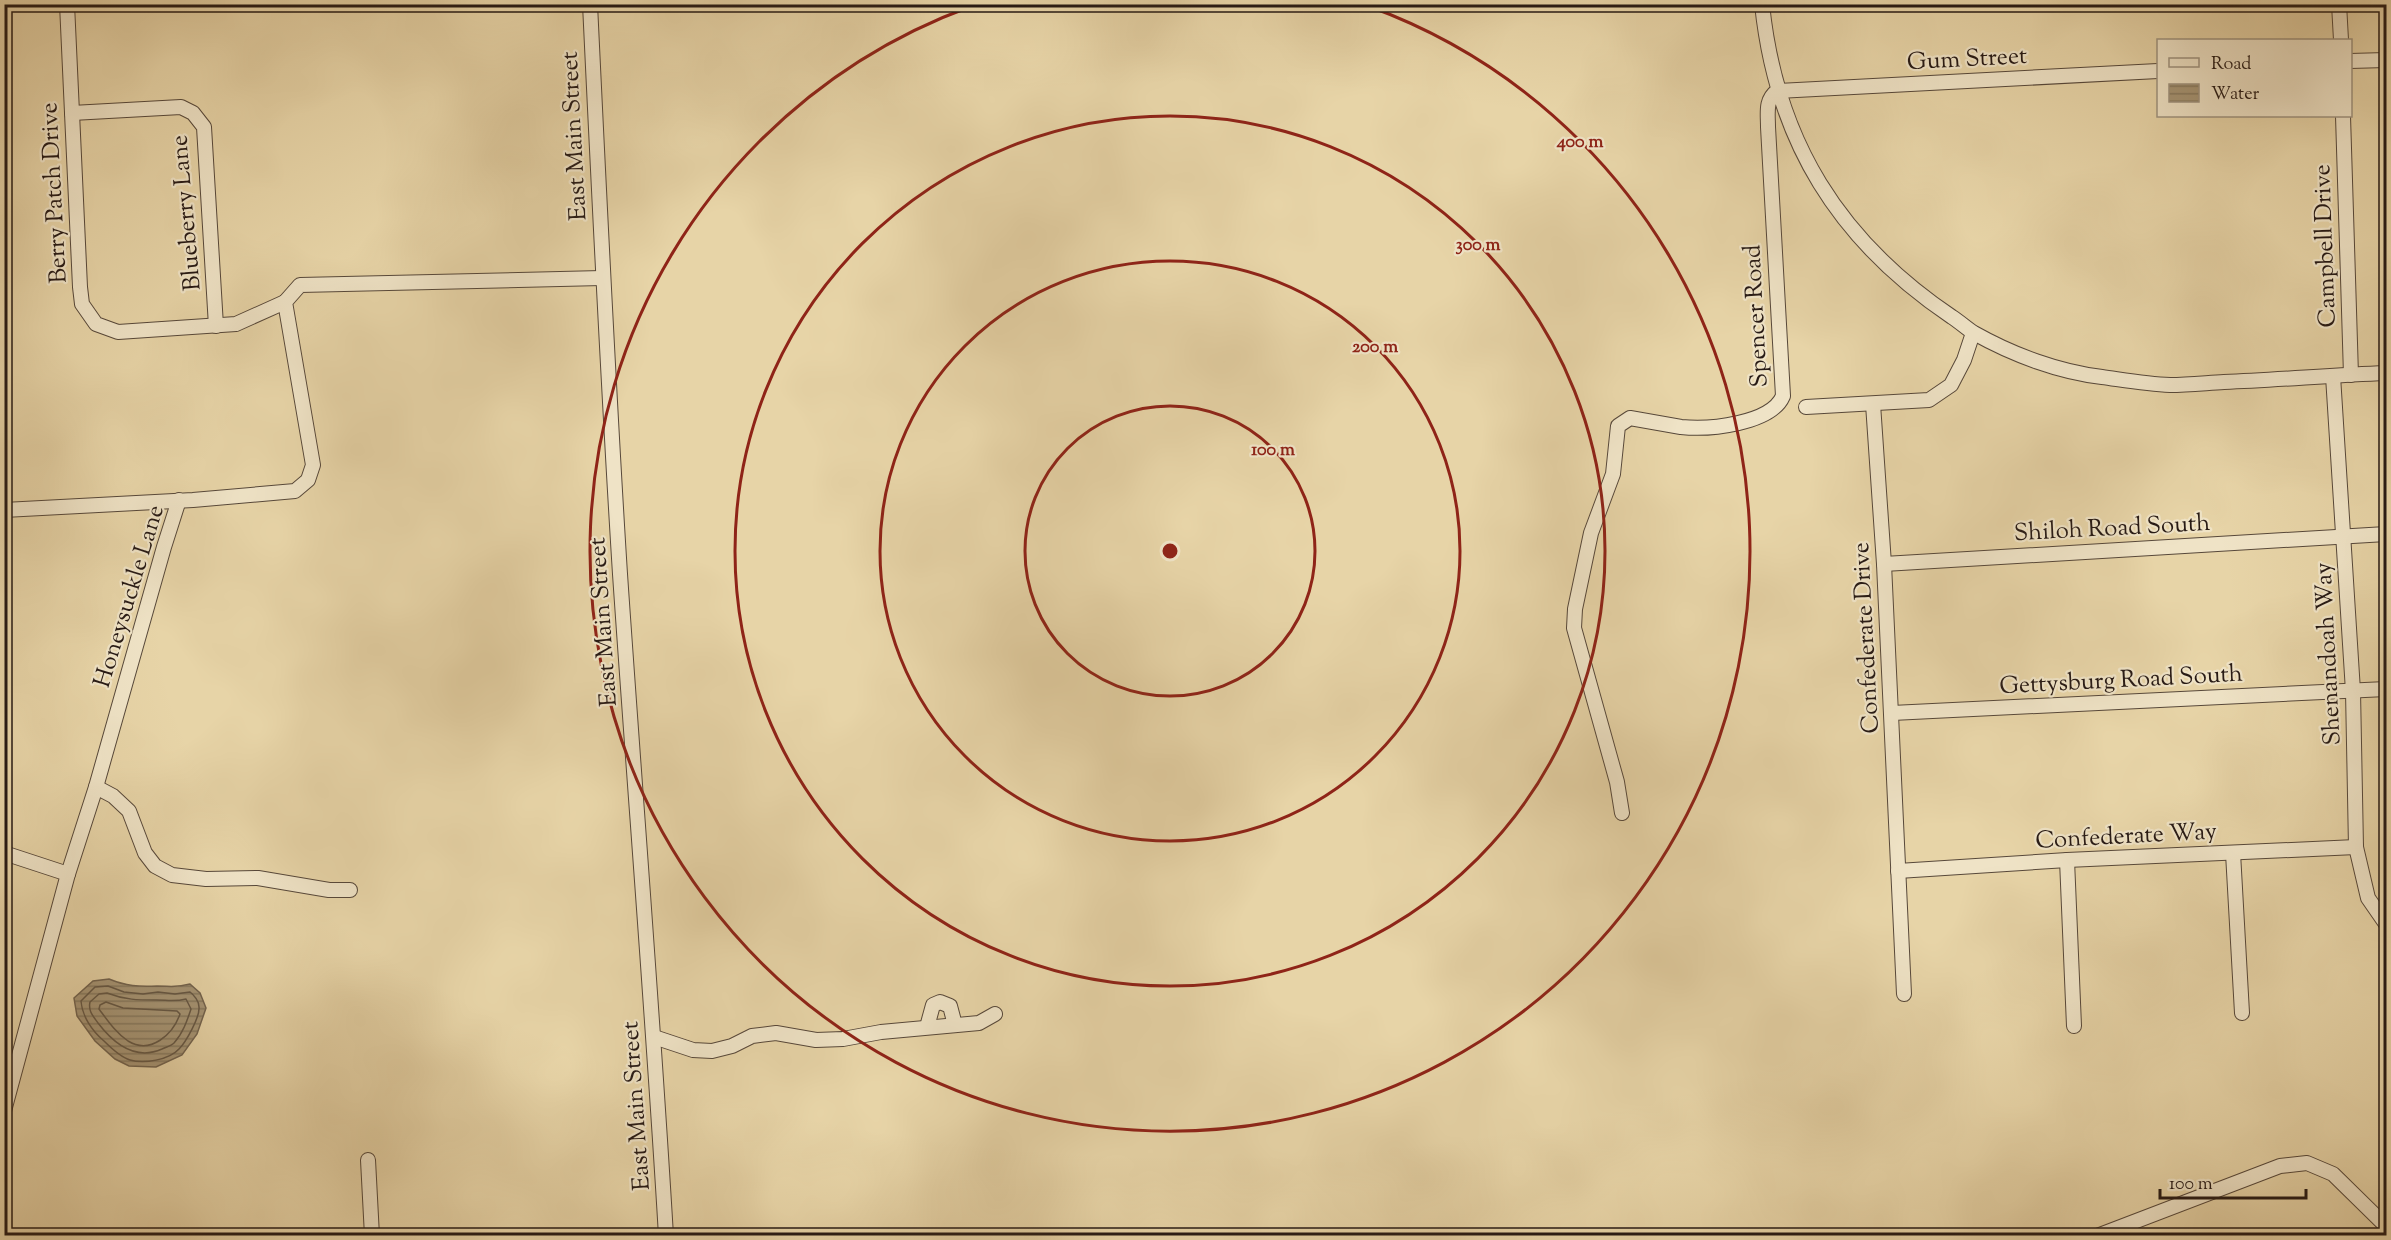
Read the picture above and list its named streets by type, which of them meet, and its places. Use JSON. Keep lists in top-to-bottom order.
{
  "streets": {
    "street": [
      "Gum Street",
      "East Main Street",
      "Berry Patch Drive",
      "Blueberry Lane",
      "Campbell Drive",
      "Spencer Road",
      "Shiloh Road South",
      "Honeysuckle Lane",
      "Confederate Drive",
      "Shenandoah Way",
      "Gettysburg Road South",
      "Confederate Way"
    ]
  },
  "crossings": [
    ["Gum Street", "Spencer Road"],
    ["Berry Patch Drive", "Blueberry Lane"],
    ["Berry Patch Drive", "Honeysuckle Lane"],
    ["Shiloh Road South", "Confederate Drive"],
    ["Shiloh Road South", "Shenandoah Way"],
    ["Confederate Drive", "Gettysburg Road South"],
    ["Confederate Drive", "Confederate Way"],
    ["Shenandoah Way", "Gettysburg Road South"],
    ["Shenandoah Way", "Confederate Way"]
  ],
  "legend": ["Road", "Water"],
  "scale_bar": "100 m",
  "rings": [
    "400 m",
    "300 m",
    "200 m",
    "100 m"
  ]
}
